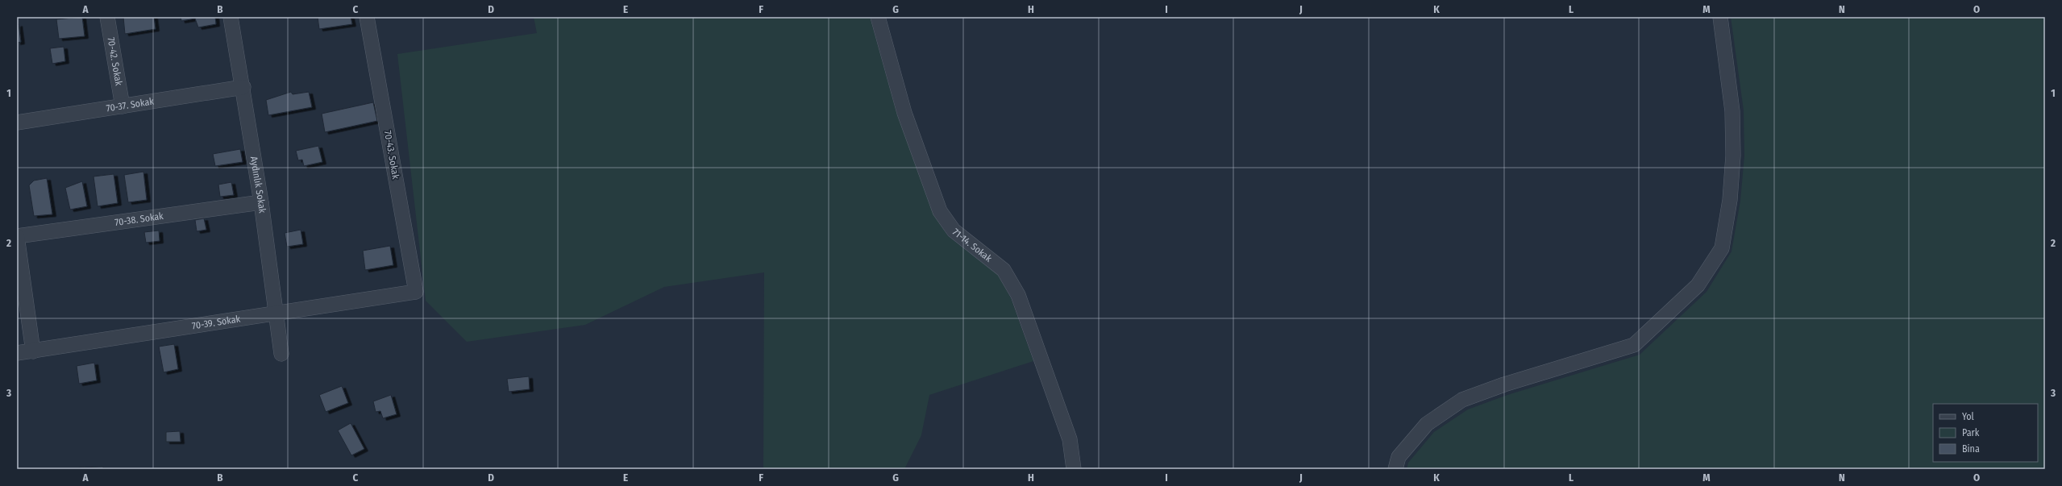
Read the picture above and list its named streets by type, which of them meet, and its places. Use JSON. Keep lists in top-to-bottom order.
{
  "streets": {
    "street": [
      "70-42. Sokak",
      "70-37. Sokak",
      "70-43. Sokak",
      "Aydınlık Sokak",
      "70-38. Sokak",
      "71-14. Sokak",
      "70-39. Sokak"
    ]
  },
  "crossings": [
    ["70-42. Sokak", "70-37. Sokak"],
    ["70-37. Sokak", "Aydınlık Sokak"],
    ["70-43. Sokak", "70-39. Sokak"],
    ["Aydınlık Sokak", "70-38. Sokak"],
    ["Aydınlık Sokak", "70-39. Sokak"]
  ],
  "legend": ["Yol", "Park", "Bina"],
  "grid": {
    "columns": [
      "A",
      "B",
      "C",
      "D",
      "E",
      "F",
      "G",
      "H",
      "I",
      "J",
      "K",
      "L",
      "M",
      "N",
      "O"
    ],
    "rows": ["1", "2", "3"]
  }
}
